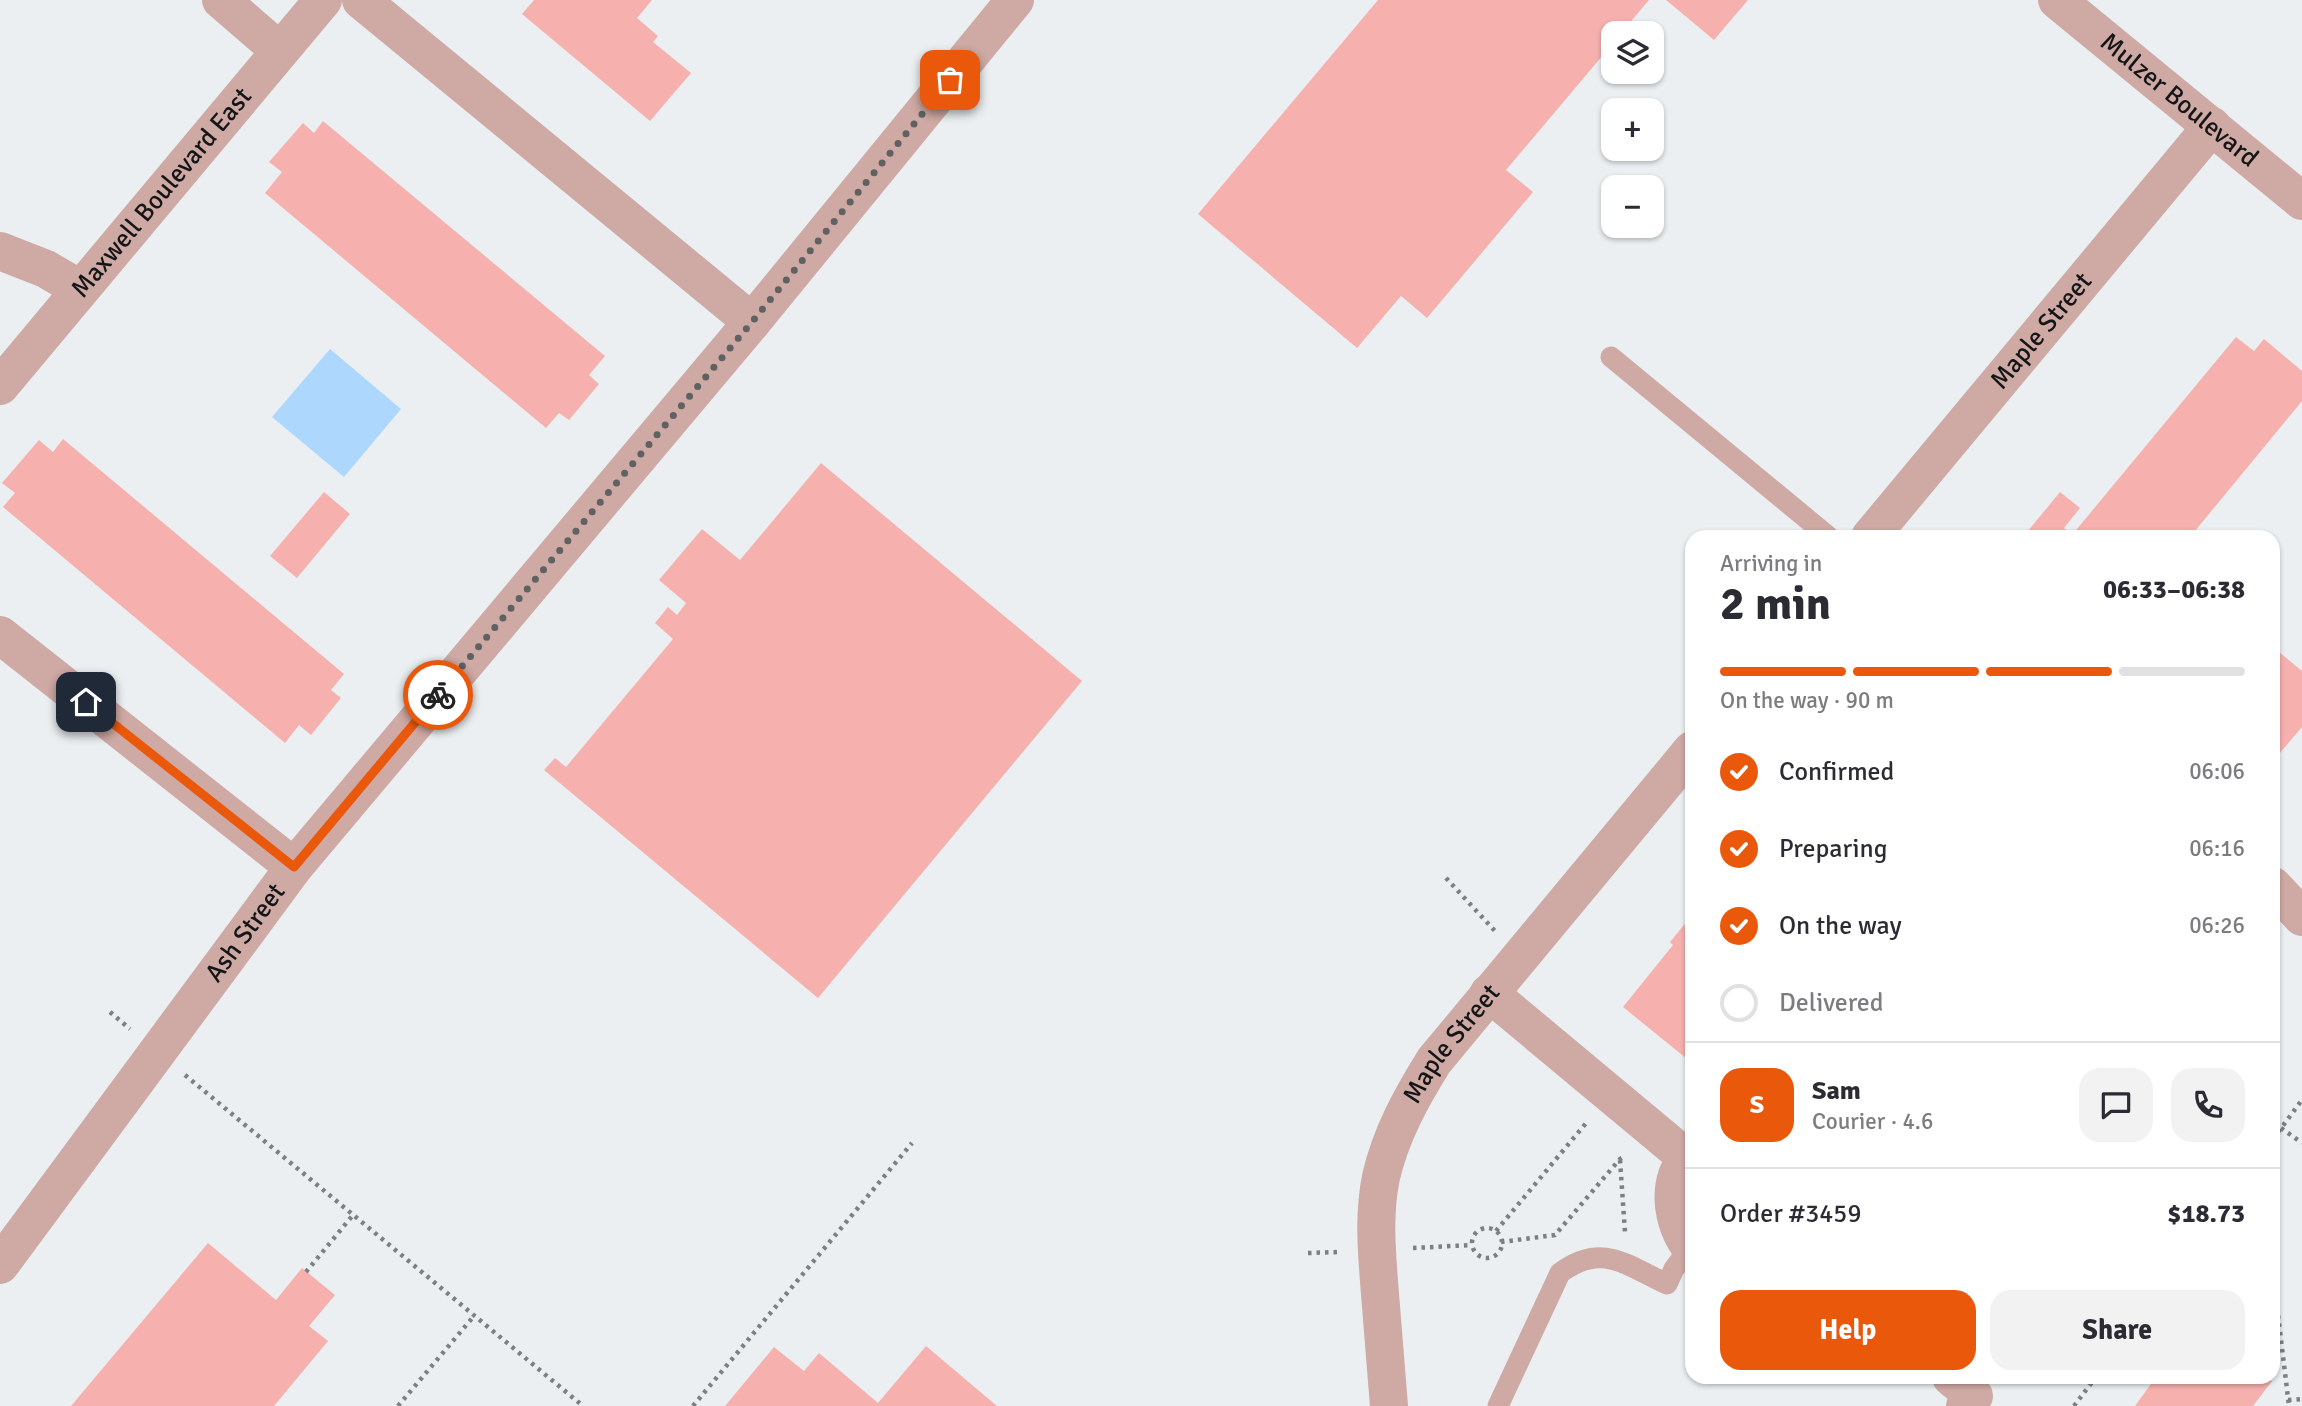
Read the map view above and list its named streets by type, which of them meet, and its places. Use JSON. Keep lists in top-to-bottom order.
{
  "streets": {
    "street": [
      "Mulzer Boulevard",
      "Maxwell Boulevard East",
      "Maple Street",
      "Ash Street"
    ]
  },
  "crossings": [
    ["Mulzer Boulevard", "Maple Street"]
  ],
  "page": {
    "map_buttons": ["+", "−"],
    "heading": ["2 min", "Arriving in", "06:33–06:38"],
    "panel": [
      "Sam",
      "Courier · 4.6",
      "Order #3459",
      "$18.73"
    ],
    "bar": "On the way · 90 m",
    "list": [
      ["Confirmed", "06:06"],
      ["Preparing", "06:16"],
      ["On the way", "06:26"],
      "Delivered"
    ],
    "round": "S",
    "buttons": ["Help", "Share"]
  }
}
